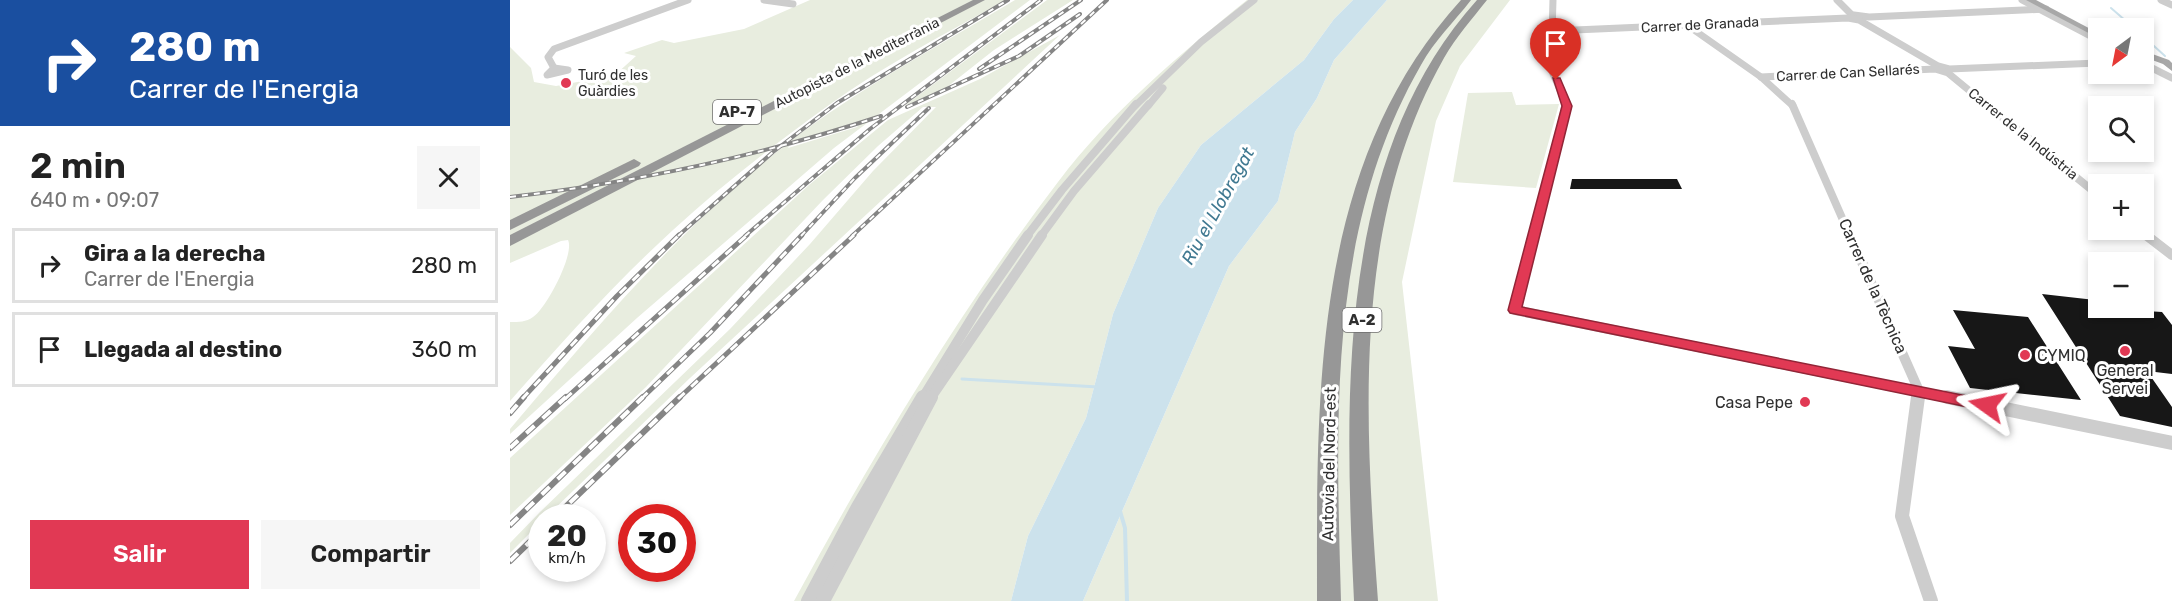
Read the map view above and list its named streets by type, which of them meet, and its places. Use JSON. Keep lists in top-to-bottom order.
{
  "streets": {
    "highway": [
      "Autopista de la Mediterrània",
      "AP-7",
      "A-2",
      "Autovia del Nord-est"
    ],
    "street": [
      "Carrer de Granada",
      "Carrer de Can Sellarés",
      "Carrer de la Indústria",
      "Carrer de la Tècnica"
    ]
  },
  "crossings": [
    ["Carrer de Granada", "Carrer de la Tècnica"],
    ["Carrer de Can Sellarés", "Carrer de la Tècnica"]
  ],
  "water": ["Riu el Llobregat"],
  "places": [
    "Turó de les Guàrdies",
    "General Servei",
    "CYMIQ",
    "Casa Pepe"
  ],
  "north": "bottom left",
  "page": {
    "turn": ["280 m", "Carrer de l'Energia"],
    "map_buttons": ["+", "−"],
    "heading": ["2 min", "640 m · 09:07"],
    "list": [
      {
        "name": "Gira a la derecha",
        "note": "Carrer de l'Energia",
        "value": "280 m"
      },
      {
        "name": "Llegada al destino",
        "value": "360 m"
      }
    ],
    "speed": "20 km/h",
    "limit": "30",
    "buttons": ["Salir", "Compartir"]
  }
}
